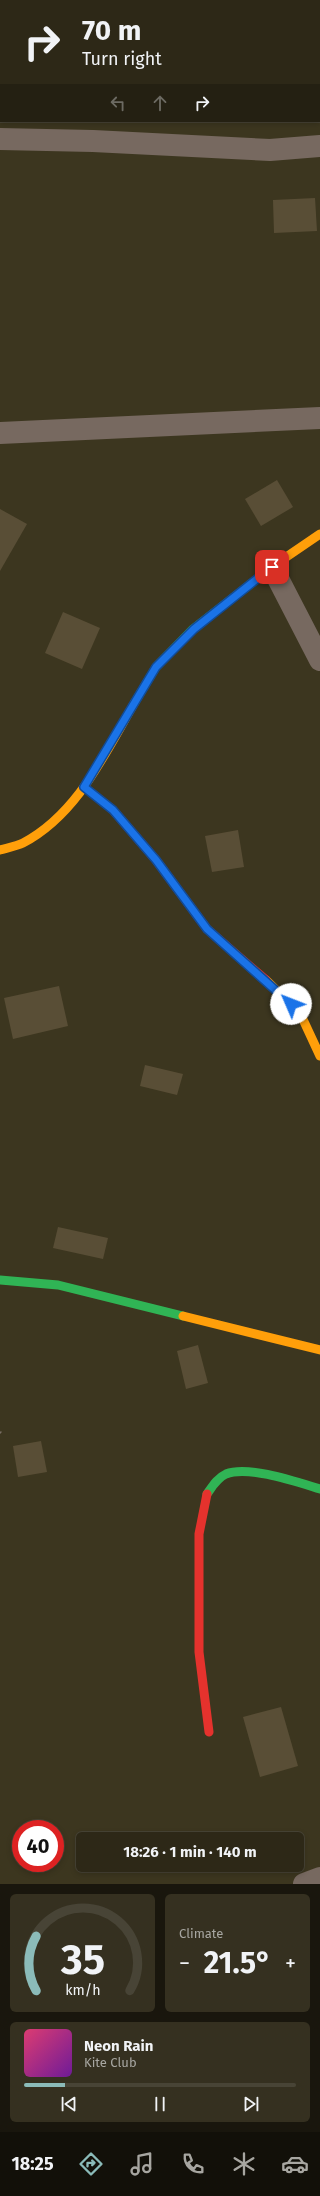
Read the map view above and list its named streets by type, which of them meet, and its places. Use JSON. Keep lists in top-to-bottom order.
{
  "page": {
    "turn": ["70 m", "Turn right"],
    "limit": "40",
    "trip": "18:26 · 1 min · 140 m",
    "tile": "Climate",
    "heat": ["−", "21.5°", "+"],
    "song": ["Neon Rain", "Kite Club"],
    "tabs": "18:25",
    "gauge": ["35", "km/h"]
  }
}
